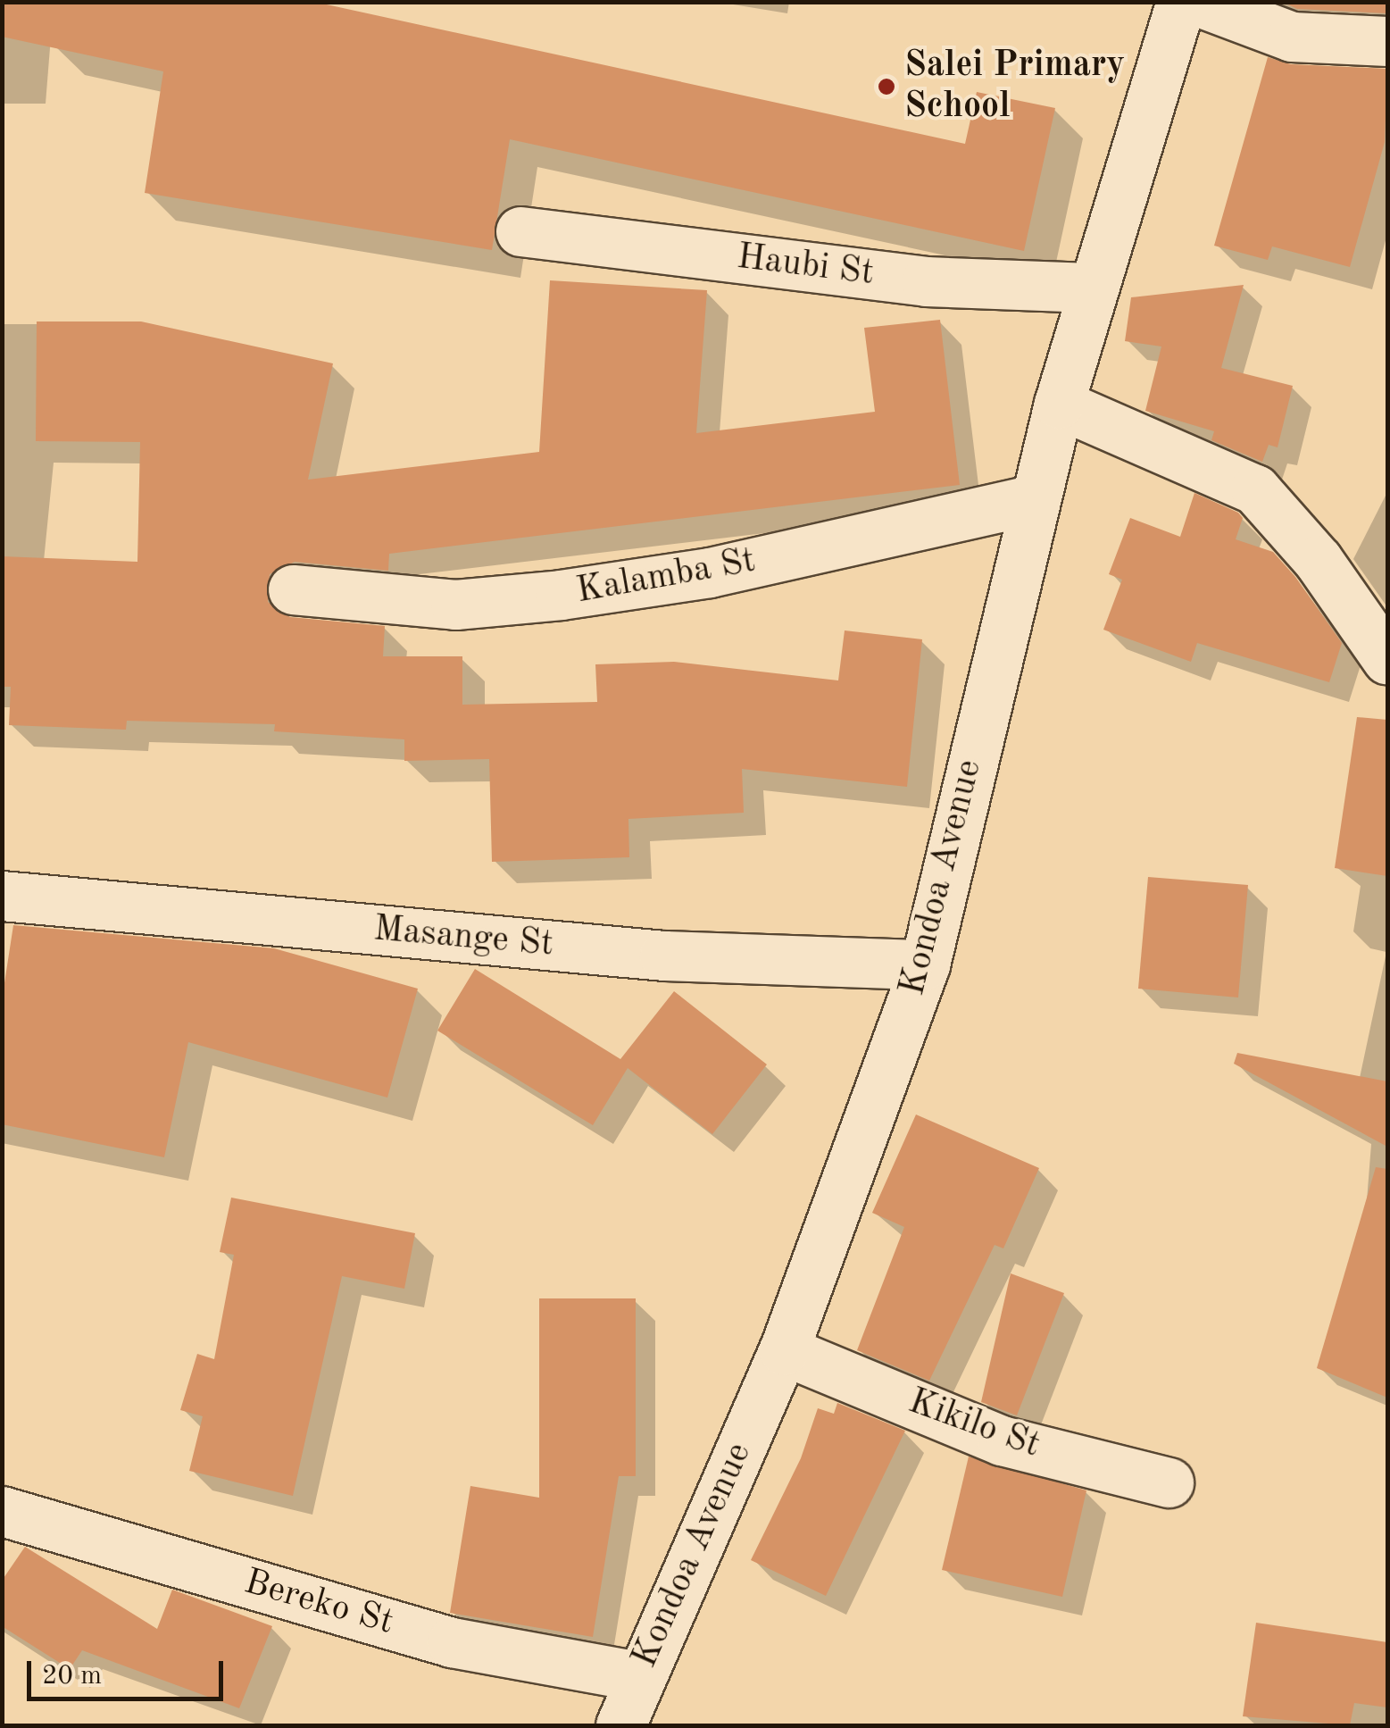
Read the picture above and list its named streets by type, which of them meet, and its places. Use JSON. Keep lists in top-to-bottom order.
{
  "streets": {
    "street": [
      "Haubi St",
      "Kalamba St",
      "Kondoa Avenue",
      "Masange St",
      "Kikilo St",
      "Bereko St"
    ]
  },
  "crossings": [
    ["Haubi St", "Kondoa Avenue"],
    ["Kalamba St", "Kondoa Avenue"],
    ["Kondoa Avenue", "Masange St"],
    ["Kondoa Avenue", "Kikilo St"],
    ["Kondoa Avenue", "Bereko St"]
  ],
  "places": ["Salei Primary School"],
  "scale_bar": "20 m"
}
